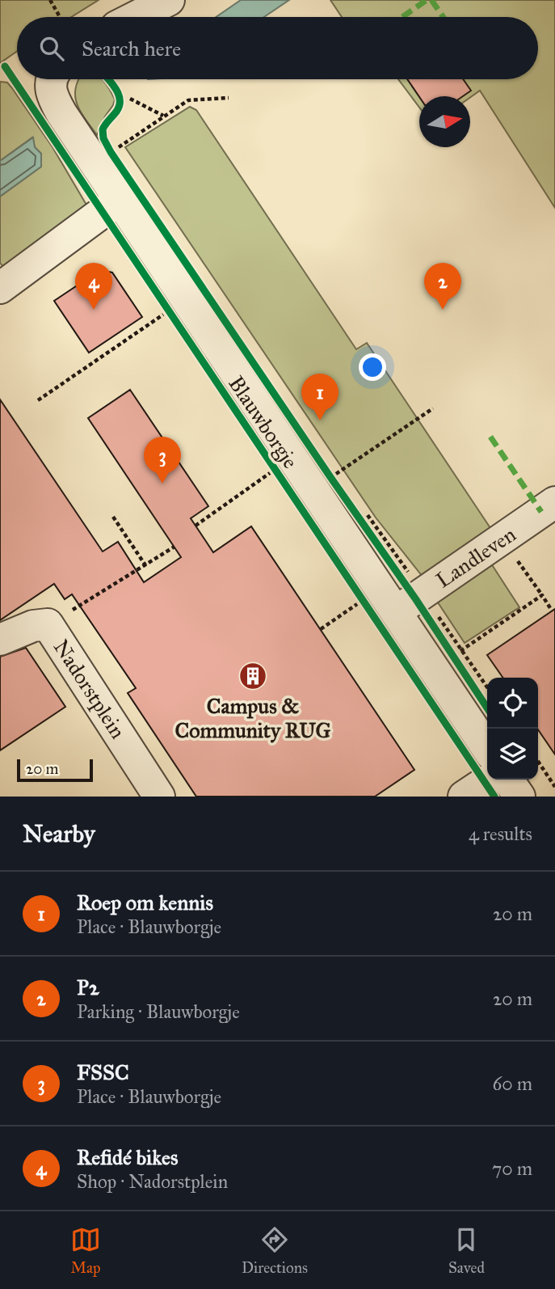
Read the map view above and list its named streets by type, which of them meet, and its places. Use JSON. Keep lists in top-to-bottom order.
{
  "streets": {
    "street": ["Blauwborgje", "Landleven", "Nadorstplein"]
  },
  "crossings": [
    ["Blauwborgje", "Landleven"]
  ],
  "places": {
    "building": ["Campus & Community RUG"]
  },
  "scale_bar": "20 m",
  "north": "right",
  "page": {
    "search": "Search here",
    "pins": [
      "2",
      "4",
      "1",
      "3"
    ],
    "scale": "20 m",
    "heading": ["Nearby", "4 results"],
    "list": [
      {
        "mark": "1",
        "name": "Roep om kennis",
        "note": "Place · Blauwborgje",
        "value": "20 m"
      },
      {
        "mark": "2",
        "name": "P2",
        "note": "Parking · Blauwborgje",
        "value": "20 m"
      },
      {
        "mark": "3",
        "name": "FSSC",
        "note": "Place · Blauwborgje",
        "value": "60 m"
      },
      {
        "mark": "4",
        "name": "Refidé bikes",
        "note": "Shop · Nadorstplein",
        "value": "70 m"
      }
    ],
    "nav": ["Map", "Directions", "Saved"]
  }
}
